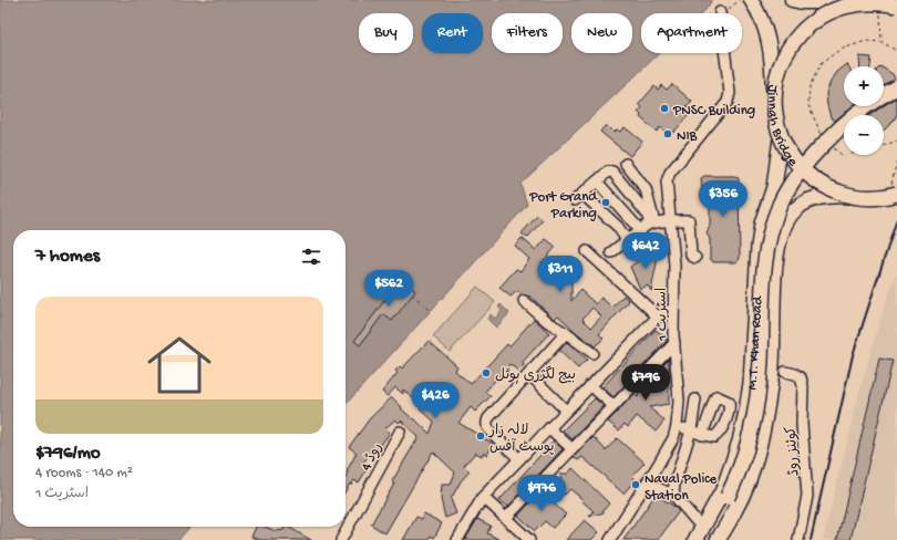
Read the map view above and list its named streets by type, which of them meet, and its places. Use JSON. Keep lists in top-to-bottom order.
{
  "streets": {
    "highway": ["Jinnah Bridge", "M.T. Khan Road"],
    "street": ["اسٹریٹ 1", "کوئنز روڈ", "روڈ 4"]
  },
  "crossings": [
    ["Jinnah Bridge", "M.T. Khan Road"]
  ],
  "places": [
    "PNSC Building",
    "NIB",
    "Port Grand Parking",
    "بیچ لگژری ہوٹل",
    "لالہ زار پوسٹ آفس",
    "Naval Police Station"
  ],
  "page": {
    "chip": [
      "Buy",
      "Rent",
      "Filters",
      "New",
      "Apartment"
    ],
    "map_buttons": ["+", "−"],
    "price": [
      "$356",
      "$642",
      "$311",
      "$562",
      "$796",
      "$426",
      "$976"
    ],
    "heading": "7 homes",
    "list": [
      {
        "name": "$796/mo",
        "note": "4 rooms · 140 m² · اسٹریٹ 1"
      }
    ]
  }
}
